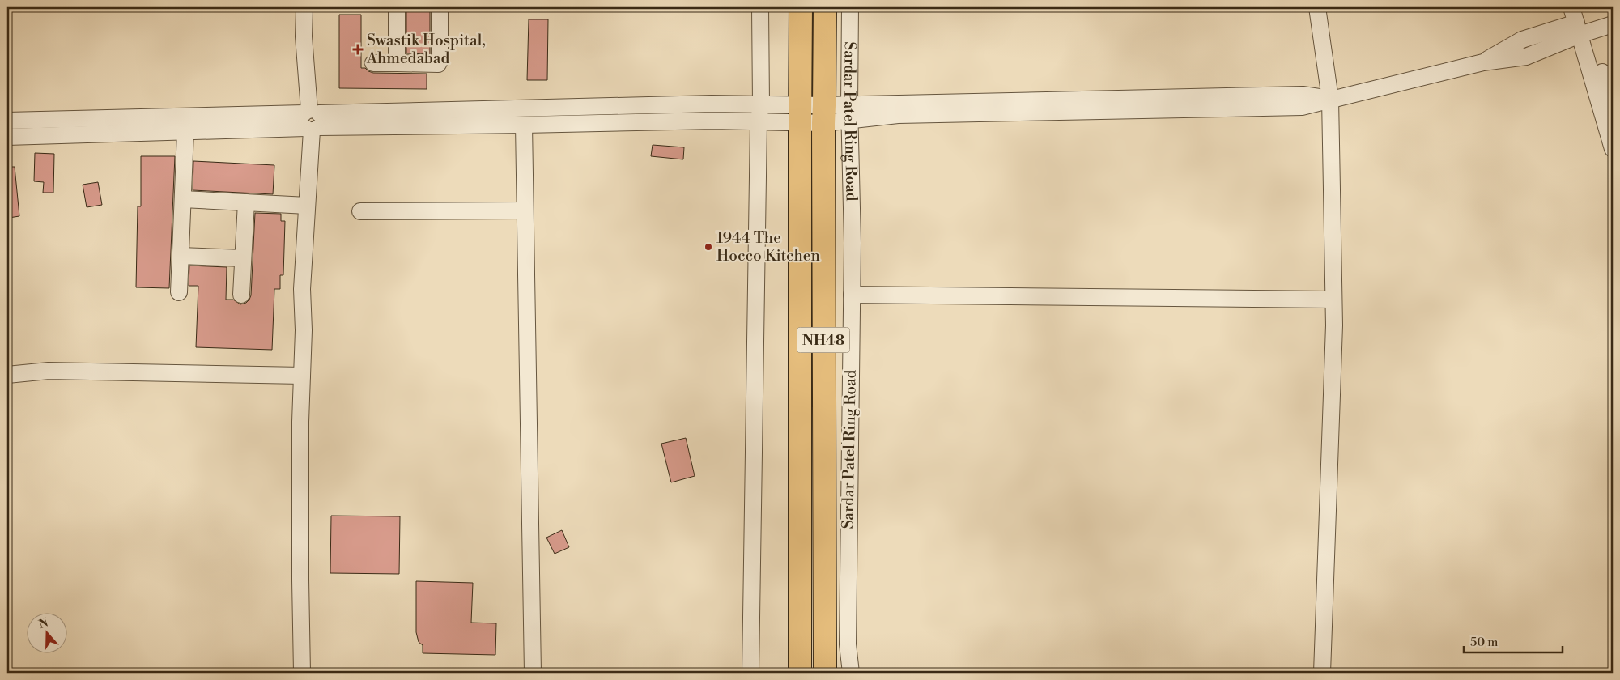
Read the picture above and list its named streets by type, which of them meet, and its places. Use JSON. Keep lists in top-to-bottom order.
{
  "streets": {
    "highway": ["Sardar Patel Ring Road", "NH48"]
  },
  "places": {
    "health": ["Swastik Hospital, Ahmedabad"],
    "other": ["1944 The Hocco Kitchen"]
  },
  "scale_bar": "50 m",
  "north": "top"
}
